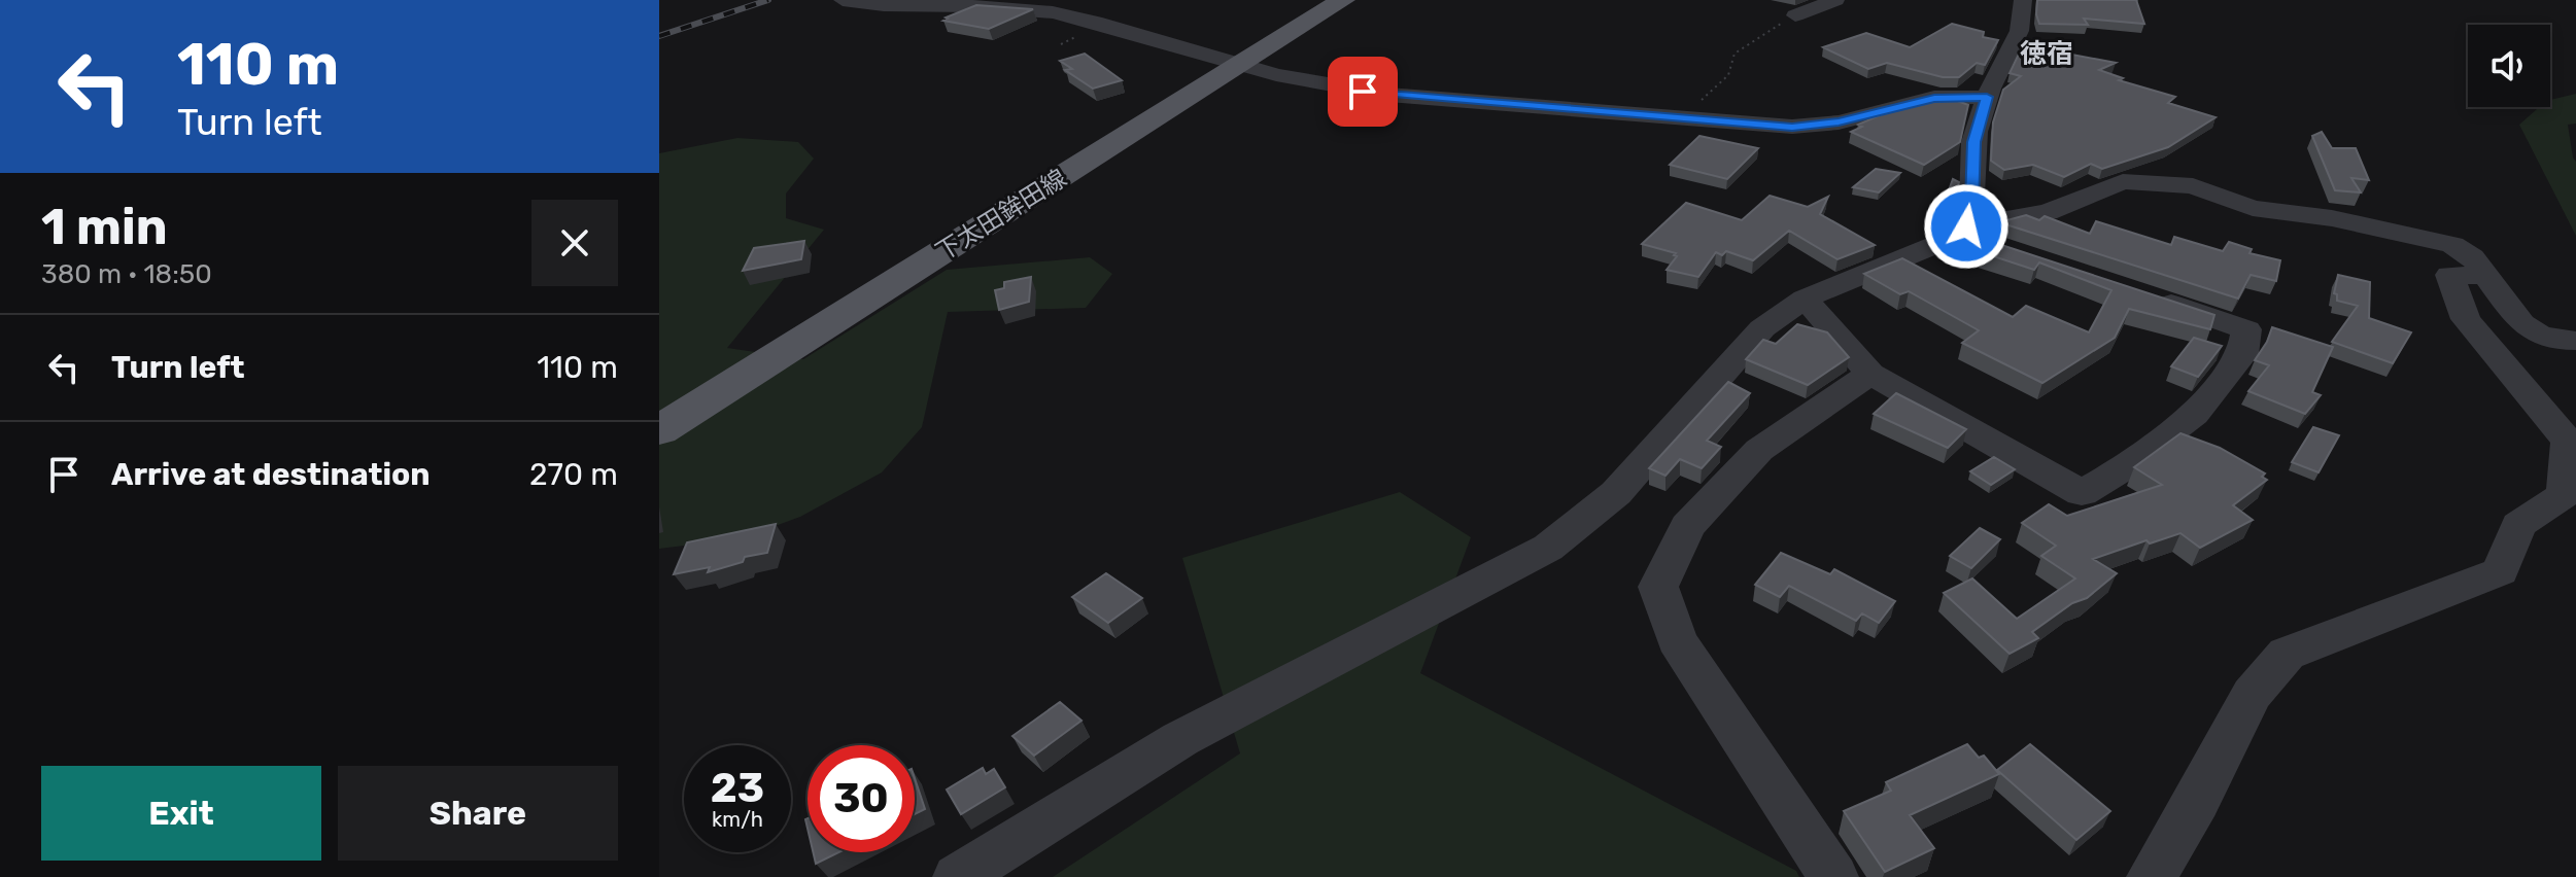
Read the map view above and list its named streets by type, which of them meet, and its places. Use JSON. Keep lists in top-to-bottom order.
{
  "streets": {
    "main road": ["下太田鉾田線"]
  },
  "districts": ["徳宿"],
  "page": {
    "turn": ["110 m", "Turn left"],
    "heading": ["1 min", "380 m · 18:50"],
    "list": [
      {
        "name": "Turn left",
        "value": "110 m"
      },
      {
        "name": "Arrive at destination",
        "value": "270 m"
      }
    ],
    "speed": "23 km/h",
    "limit": "30",
    "buttons": ["Exit", "Share"]
  }
}
